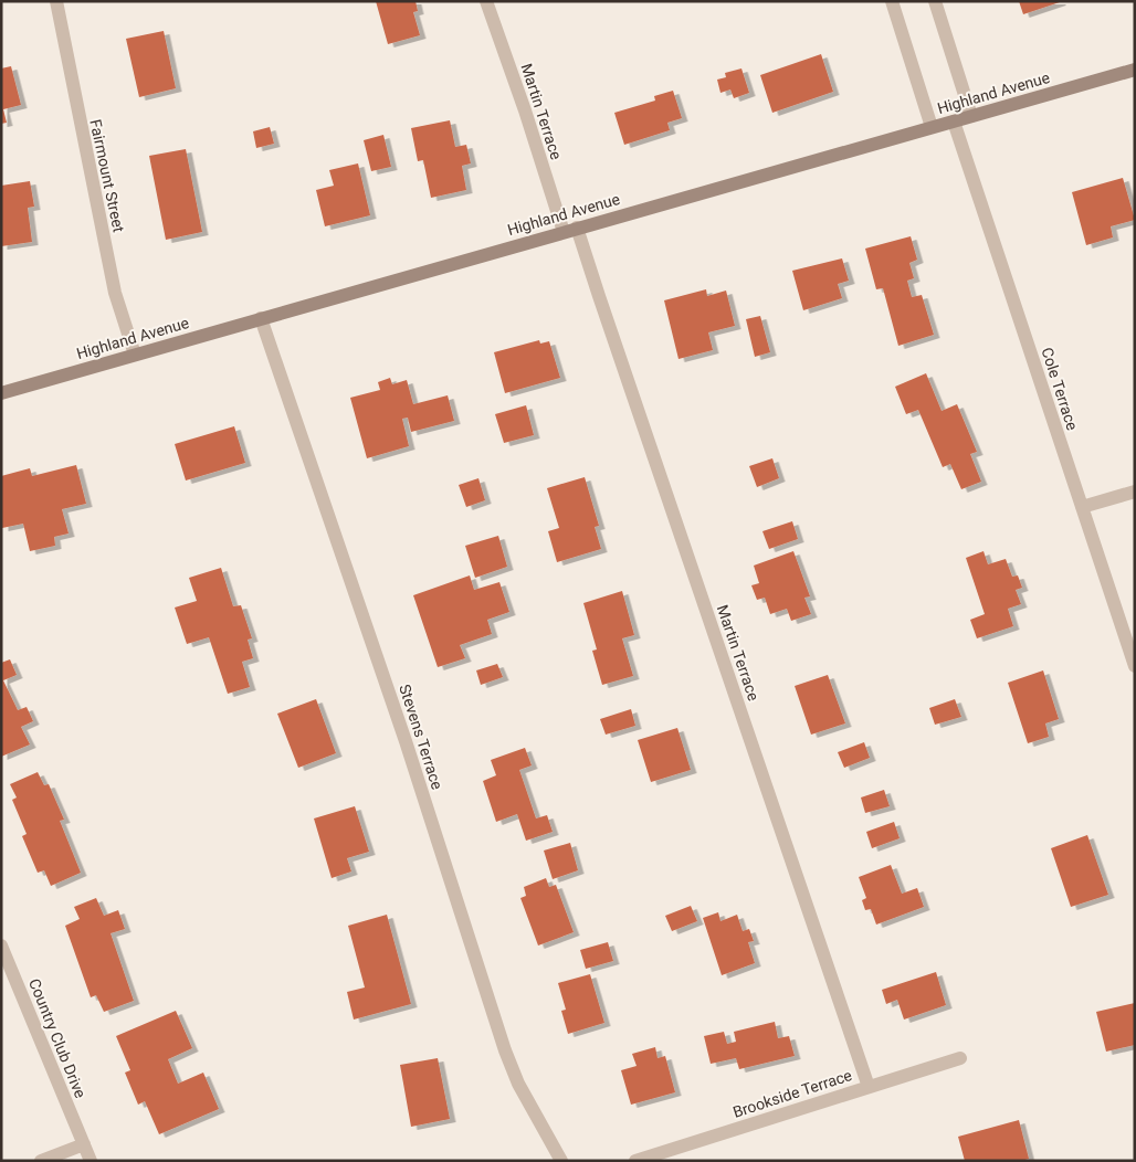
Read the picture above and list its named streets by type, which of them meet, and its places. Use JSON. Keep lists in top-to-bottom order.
{
  "streets": {
    "street": [
      "Highland Avenue",
      "Martin Terrace",
      "Fairmount Street",
      "Cole Terrace",
      "Stevens Terrace",
      "Country Club Drive",
      "Brookside Terrace"
    ]
  },
  "crossings": [
    ["Highland Avenue", "Martin Terrace"],
    ["Highland Avenue", "Fairmount Street"],
    ["Highland Avenue", "Cole Terrace"],
    ["Highland Avenue", "Stevens Terrace"],
    ["Martin Terrace", "Brookside Terrace"]
  ]
}
